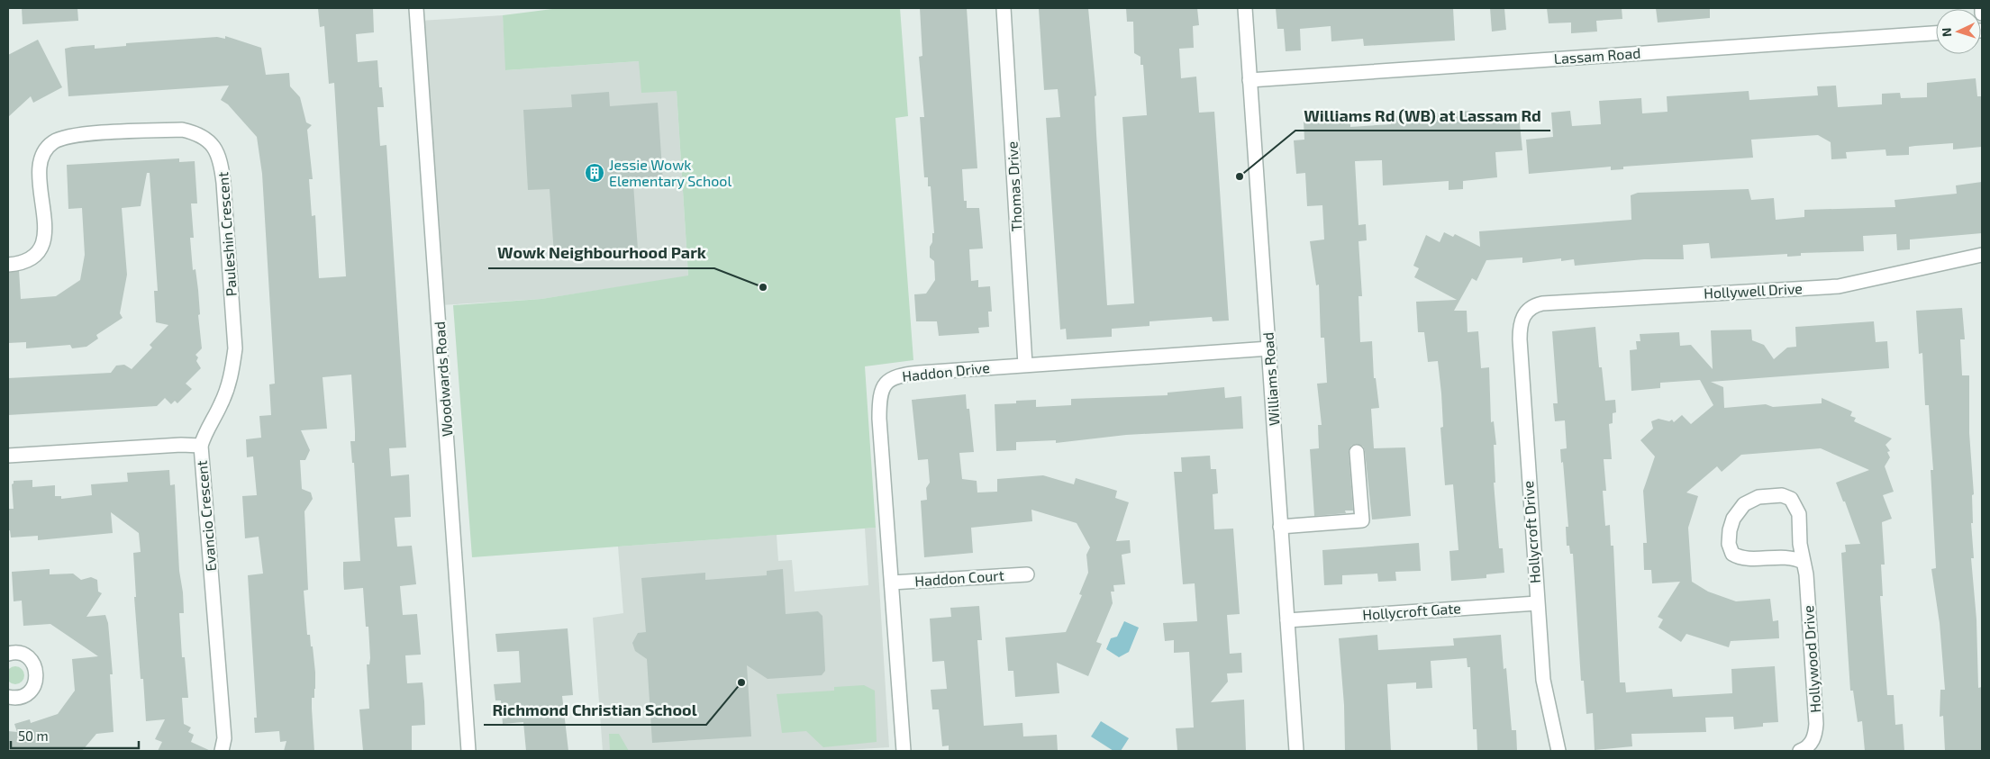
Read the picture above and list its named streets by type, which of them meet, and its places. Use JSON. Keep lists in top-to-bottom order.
{
  "streets": {
    "street": [
      "Lassam Road",
      "Thomas Drive",
      "Pauleshin Crescent",
      "Hollywell Drive",
      "Haddon Drive",
      "Woodwards Road",
      "Williams Road",
      "Evancio Crescent",
      "Hollycroft Drive",
      "Haddon Court",
      "Hollycroft Gate",
      "Hollywood Drive"
    ]
  },
  "crossings": [
    ["Lassam Road", "Williams Road"],
    ["Thomas Drive", "Haddon Drive"],
    ["Pauleshin Crescent", "Evancio Crescent"],
    ["Hollywell Drive", "Hollycroft Drive"],
    ["Haddon Drive", "Williams Road"],
    ["Haddon Drive", "Haddon Court"],
    ["Williams Road", "Hollycroft Gate"],
    ["Hollycroft Drive", "Hollycroft Gate"]
  ],
  "places": {
    "building": ["Jessie Wowk Elementary School"],
    "other": ["Williams Rd (WB) at Lassam Rd", "Wowk Neighbourhood Park", "Richmond Christian School"]
  },
  "scale_bar": "50 m",
  "north": "left"
}
